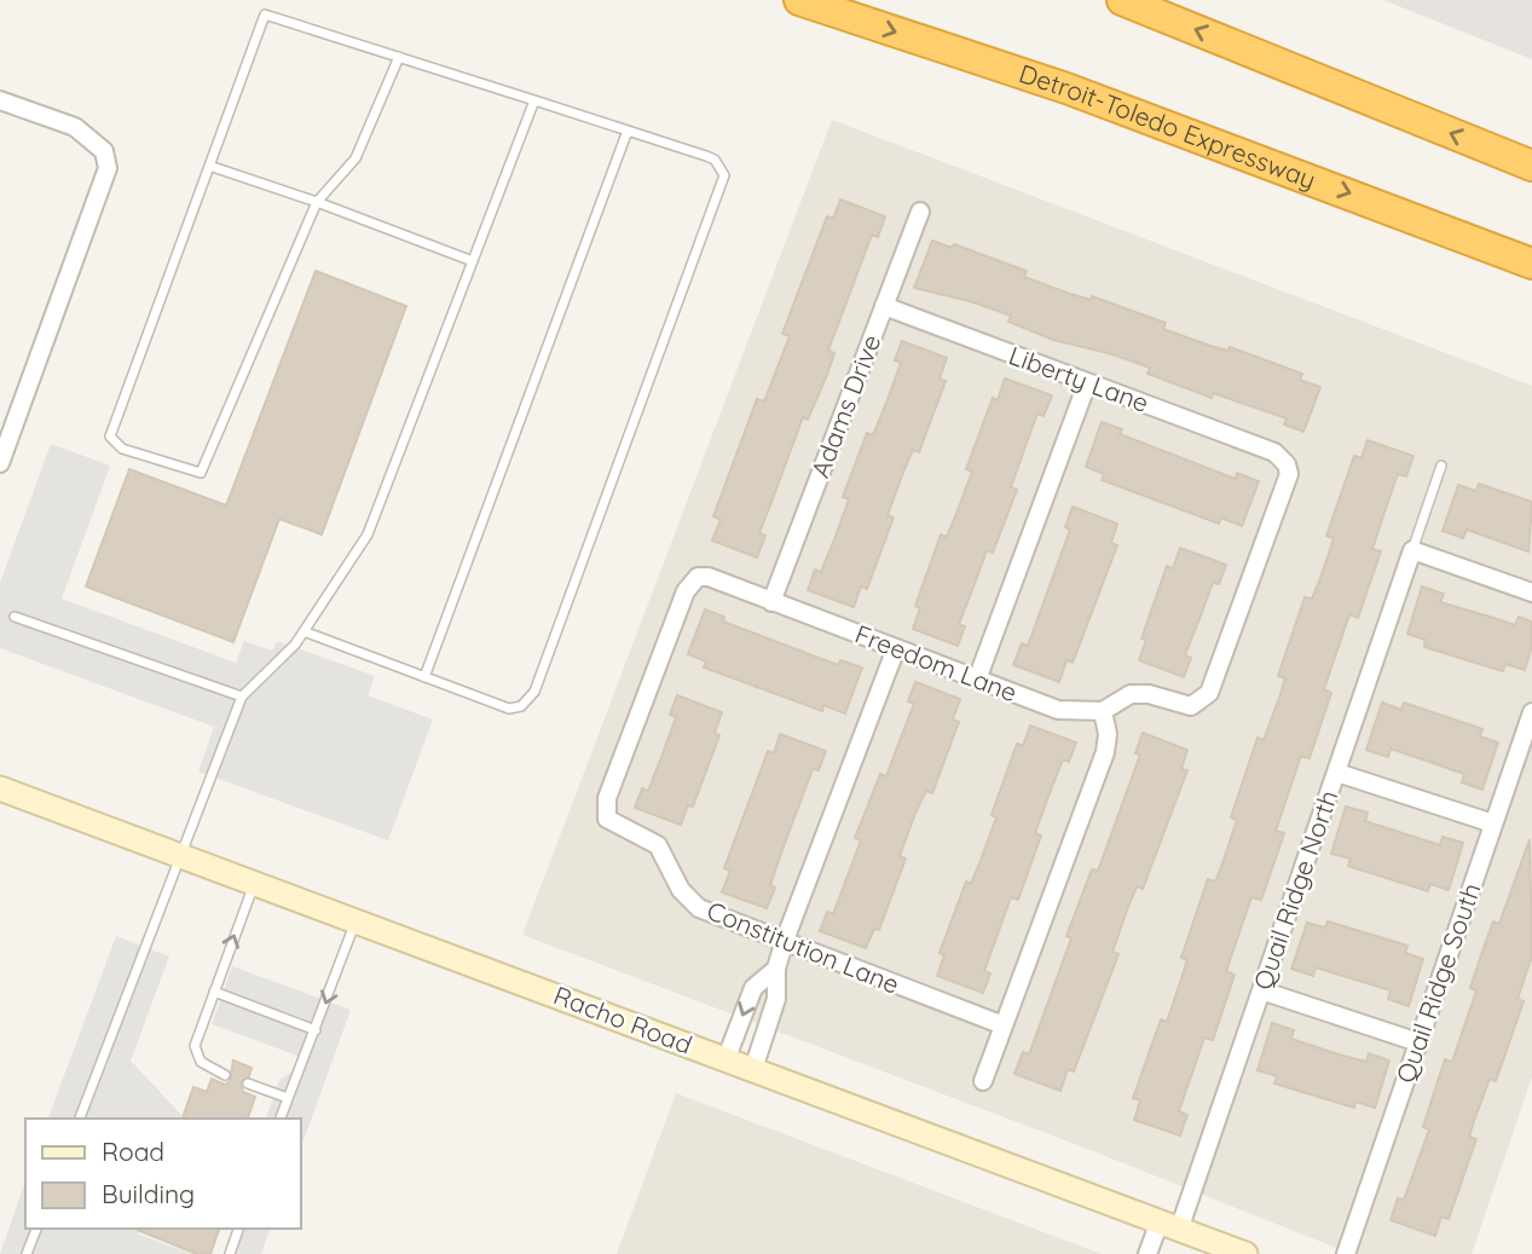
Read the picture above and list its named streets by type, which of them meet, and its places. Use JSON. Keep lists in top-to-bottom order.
{
  "streets": {
    "highway": ["Detroit-Toledo Expressway"],
    "street": [
      "Liberty Lane",
      "Adams Drive",
      "Freedom Lane",
      "Quail Ridge North",
      "Constitution Lane",
      "Quail Ridge South",
      "Racho Road"
    ]
  },
  "crossings": [
    ["Liberty Lane", "Adams Drive"],
    ["Liberty Lane", "Freedom Lane"],
    ["Adams Drive", "Freedom Lane"],
    ["Freedom Lane", "Constitution Lane"],
    ["Quail Ridge North", "Racho Road"]
  ],
  "legend": ["Road", "Building"]
}
